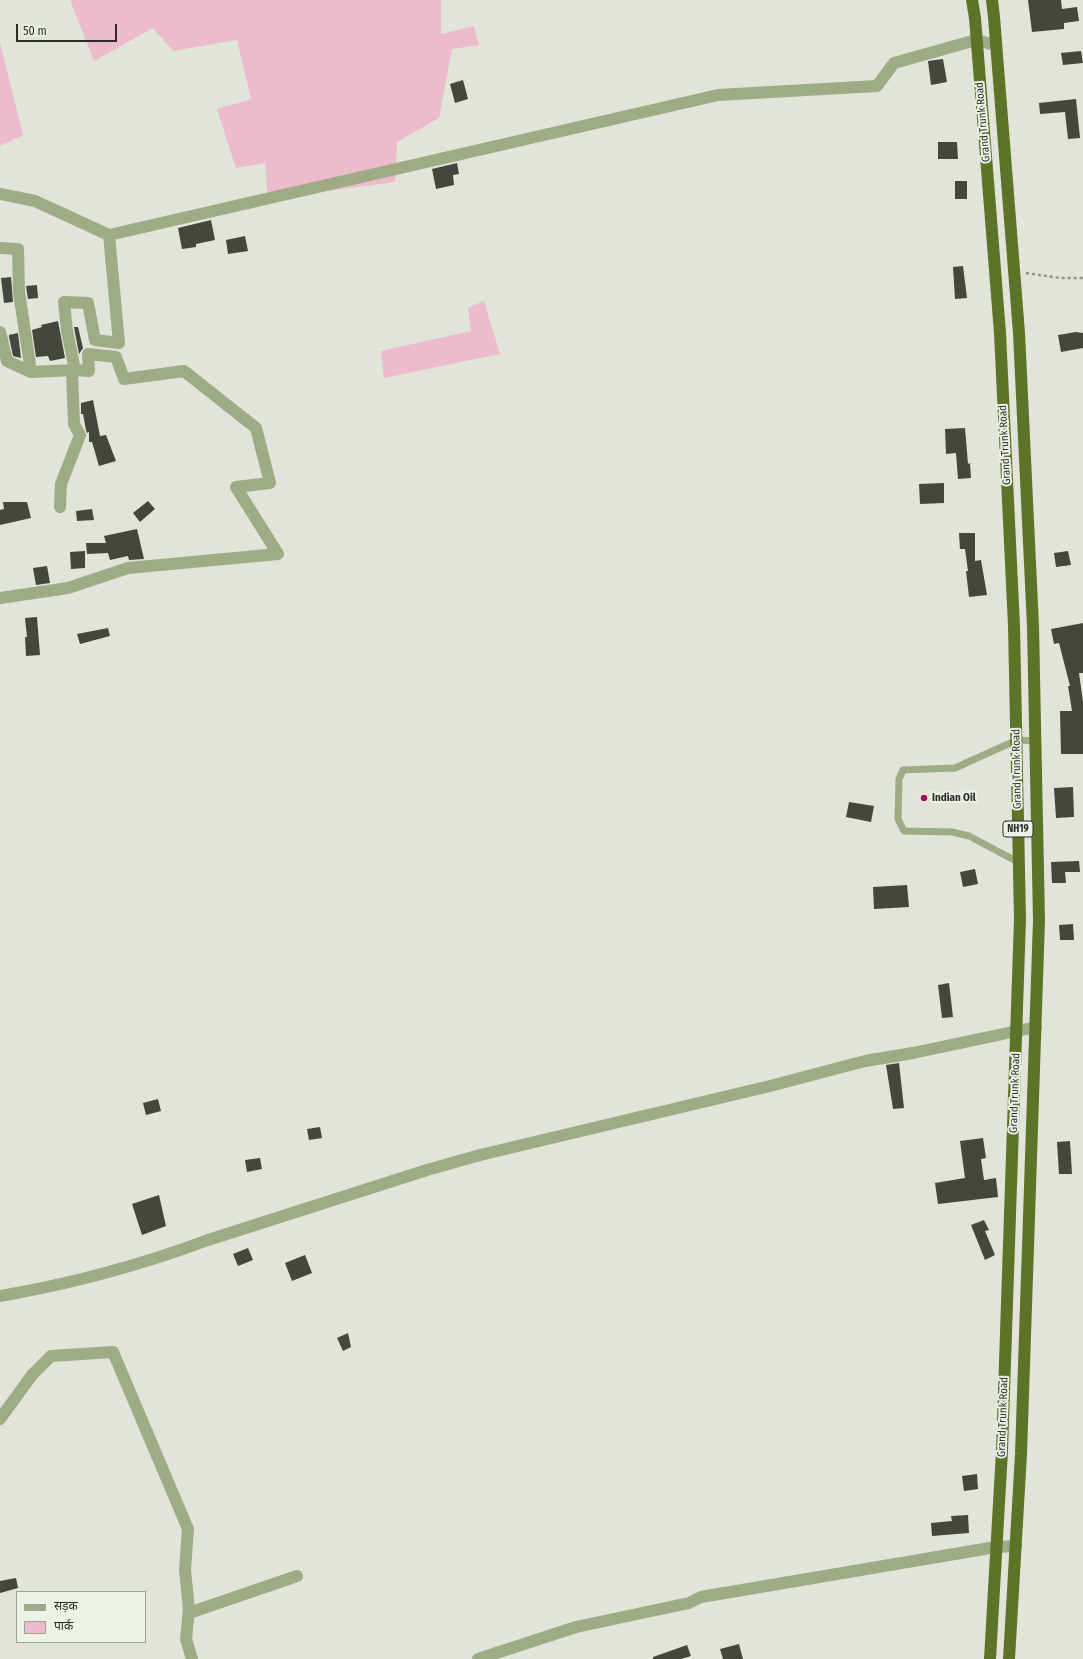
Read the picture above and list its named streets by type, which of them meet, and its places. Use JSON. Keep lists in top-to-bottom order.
{
  "streets": {
    "highway": ["Grand Trunk Road", "NH19"]
  },
  "places": ["Indian Oil"],
  "legend": ["सड़क", "पार्क"],
  "scale_bar": "50 m"
}
